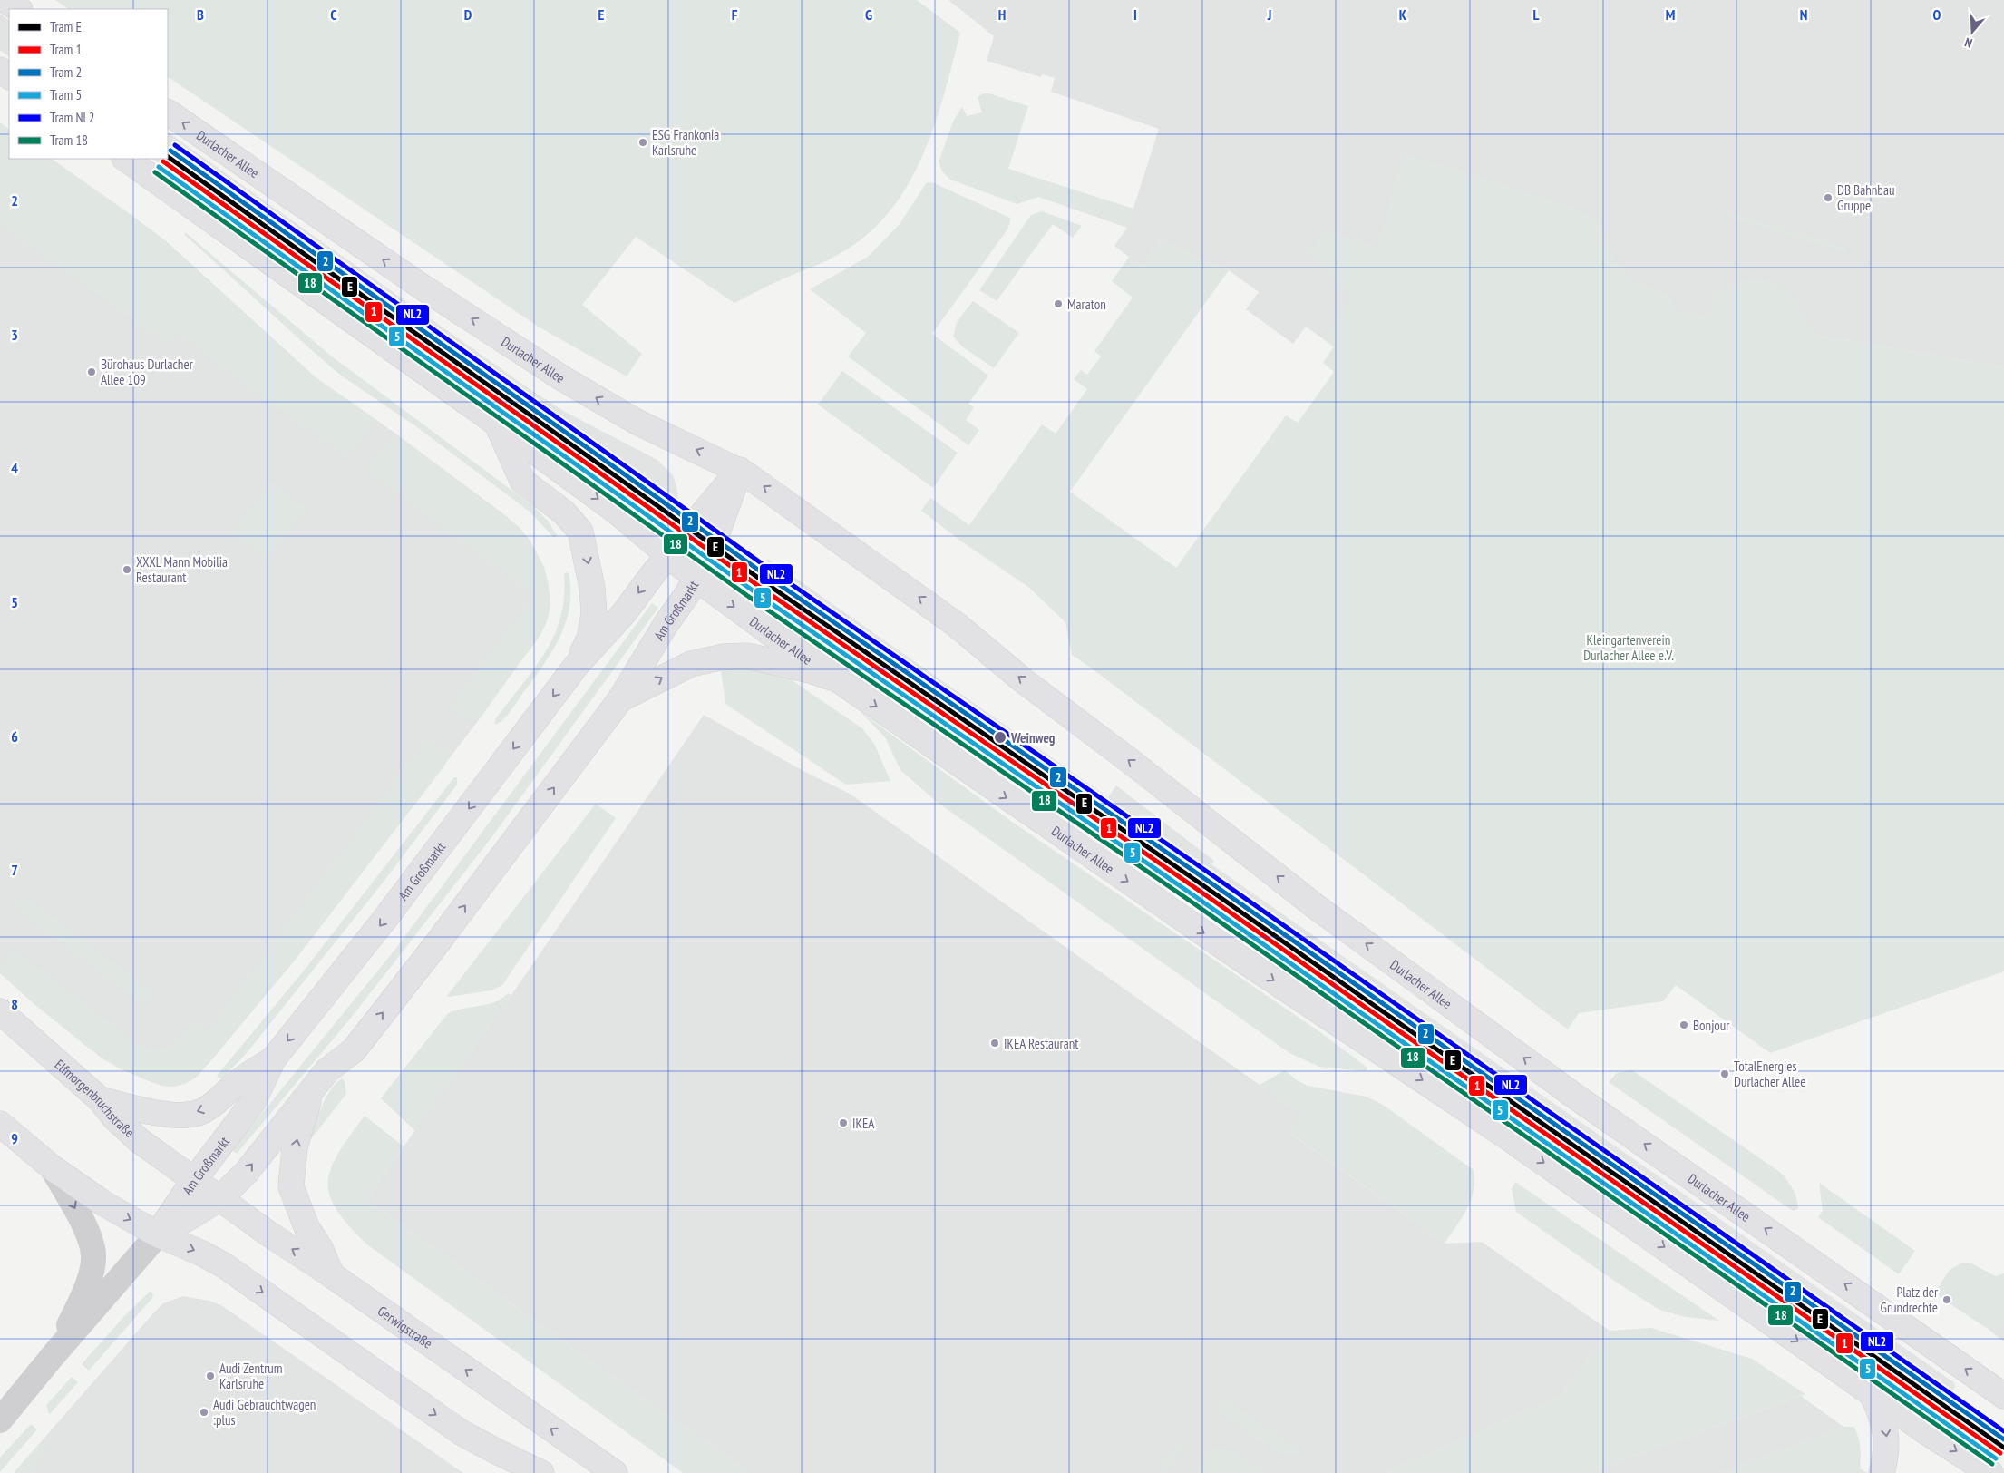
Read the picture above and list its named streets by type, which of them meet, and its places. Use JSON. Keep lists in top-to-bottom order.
{
  "streets": {
    "main road": [
      "Durlacher Allee",
      "Am Großmarkt",
      "Elfmorgenbruchstraße",
      "Gerwigstraße"
    ]
  },
  "crossings": [
    ["Durlacher Allee", "Am Großmarkt"],
    ["Am Großmarkt", "Elfmorgenbruchstraße"],
    ["Am Großmarkt", "Gerwigstraße"],
    ["Elfmorgenbruchstraße", "Gerwigstraße"]
  ],
  "parks": ["Kleingartenverein Durlacher Allee e.V."],
  "places": [
    "ESG Frankonia Karlsruhe",
    "DB Bahnbau Gruppe",
    "Maraton",
    "Bürohaus Durlacher Allee 109",
    "XXXL Mann Mobilia Restaurant",
    "Weinweg",
    "Bonjour",
    "IKEA Restaurant",
    "TotalEnergies Durlacher Allee",
    "IKEA",
    "Platz der Grundrechte",
    "Audi Zentrum Karlsruhe",
    "Audi Gebrauchtwagen :plus"
  ],
  "lines": [
    "tram line NL2",
    "tram line 2",
    "tram line E",
    "tram line 1",
    "tram line 5",
    "tram line 18"
  ],
  "legend": [
    "Tram E",
    "Tram 1",
    "Tram 2",
    "Tram 5",
    "Tram NL2",
    "Tram 18"
  ],
  "north": "bottom",
  "grid": {
    "columns": [
      "B",
      "C",
      "D",
      "E",
      "F",
      "G",
      "H",
      "I",
      "J",
      "K",
      "L",
      "M",
      "N",
      "O"
    ],
    "rows": [
      "2",
      "3",
      "4",
      "5",
      "6",
      "7",
      "8",
      "9"
    ]
  }
}
